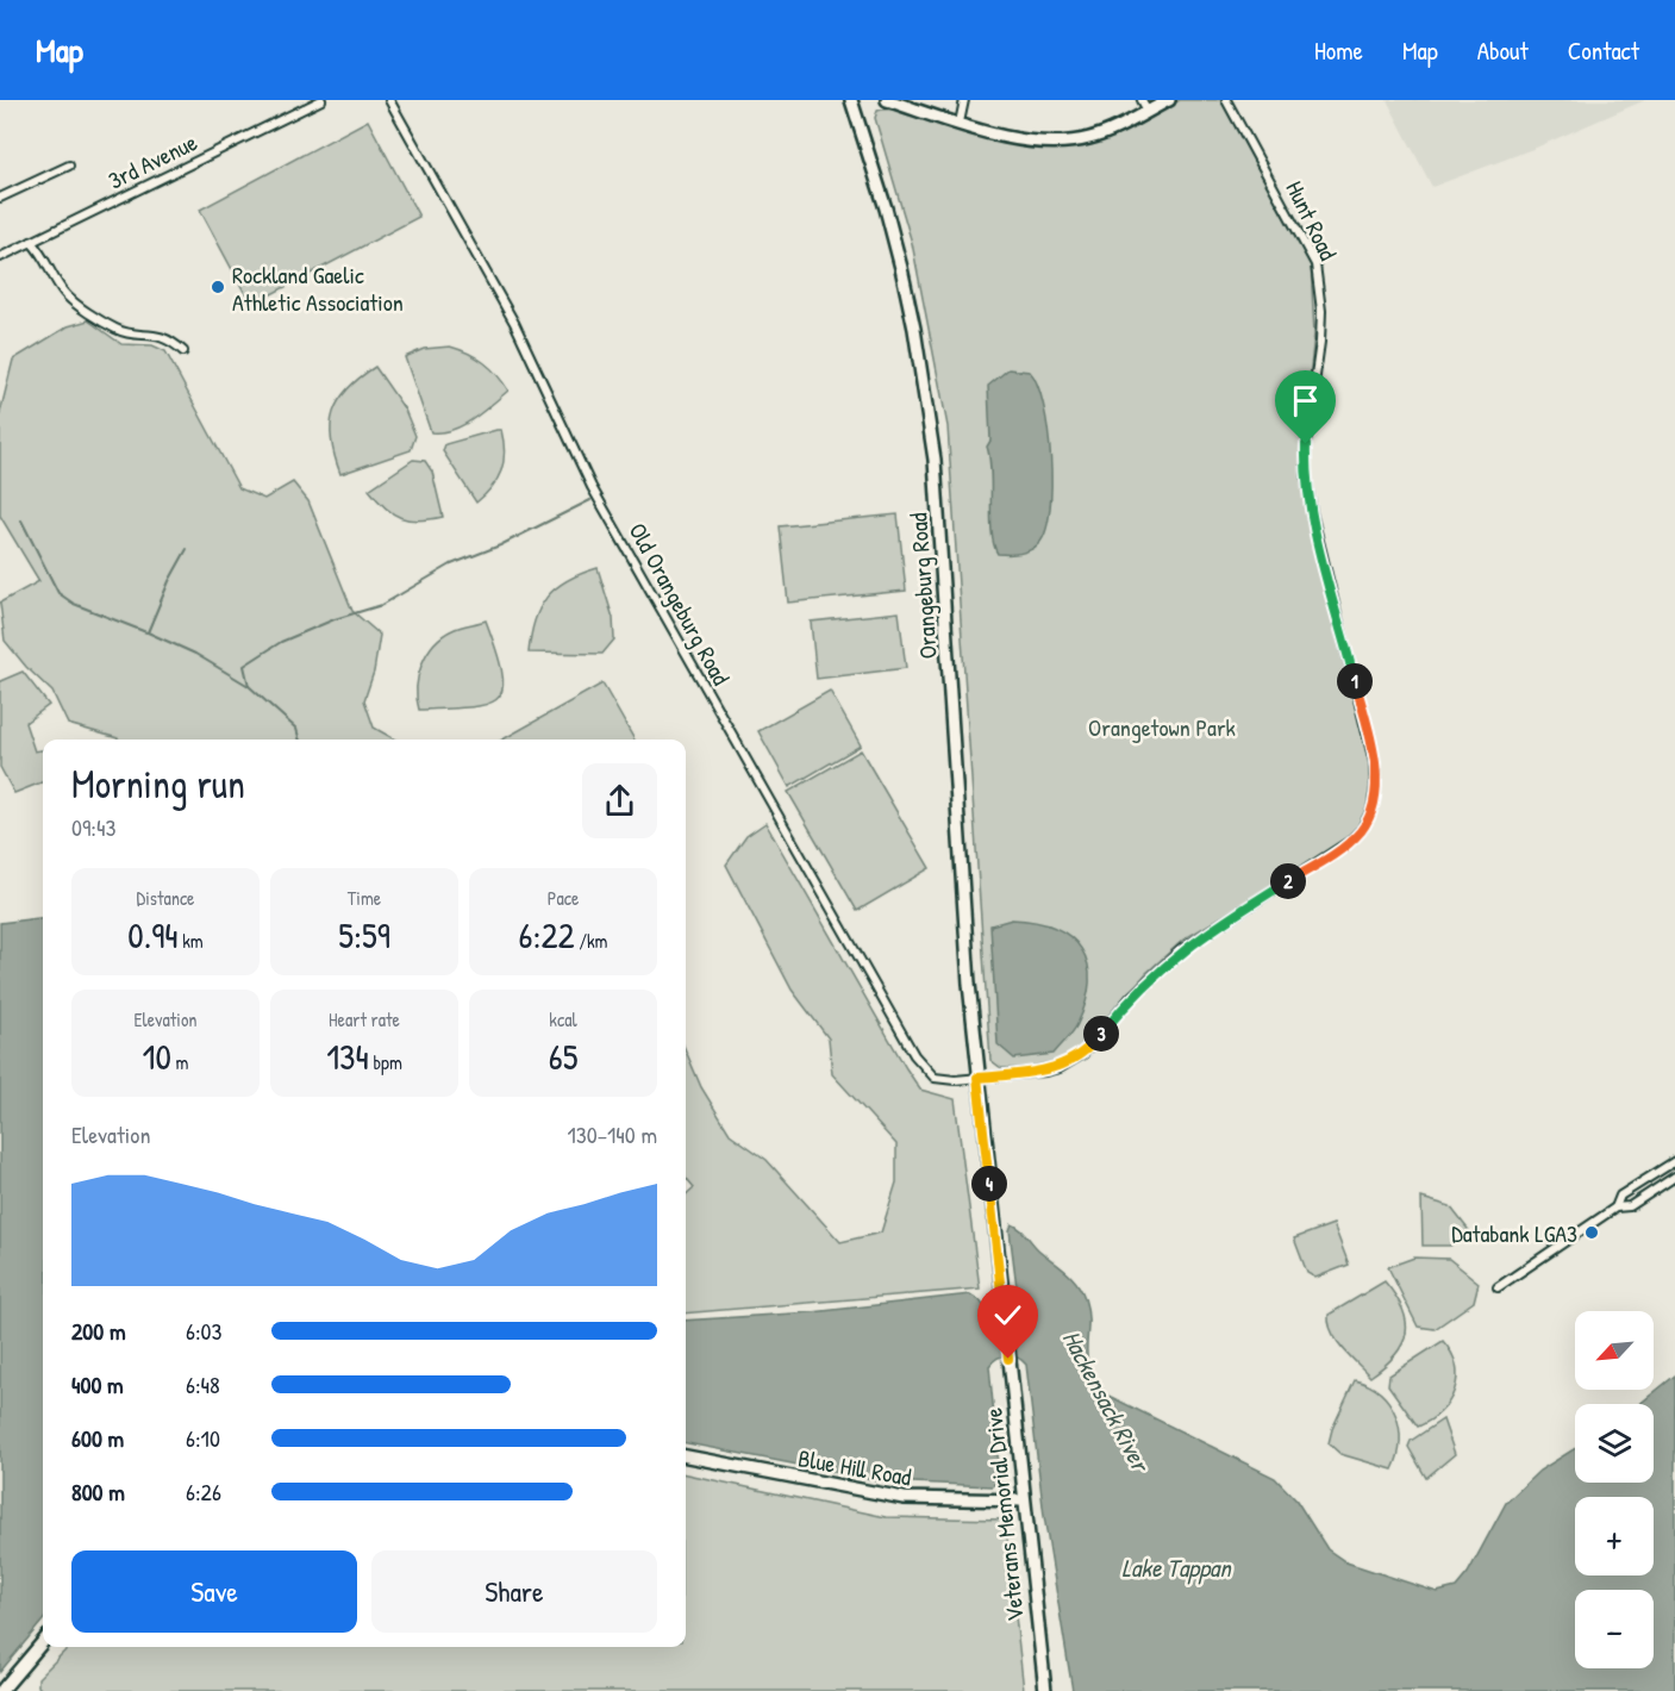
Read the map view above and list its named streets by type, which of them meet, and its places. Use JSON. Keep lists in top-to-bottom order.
{
  "streets": {
    "main road": ["Orangeburg Road", "Blue Hill Road", "Veterans Memorial Drive"],
    "street": ["3rd Avenue", "Hunt Road", "Old Orangeburg Road"]
  },
  "crossings": [
    ["Hunt Road", "Orangeburg Road"],
    ["Hunt Road", "Old Orangeburg Road"],
    ["Hunt Road", "Veterans Memorial Drive"],
    ["Orangeburg Road", "Old Orangeburg Road"],
    ["Orangeburg Road", "Veterans Memorial Drive"],
    ["Old Orangeburg Road", "Veterans Memorial Drive"],
    ["Blue Hill Road", "Veterans Memorial Drive"]
  ],
  "water": ["Hackensack River", "Lake Tappan"],
  "parks": ["Orangetown Park"],
  "places": ["Rockland Gaelic Athletic Association", "Databank LGA3"],
  "north": "bottom left",
  "page": {
    "header": "Map",
    "nav": [
      "Home",
      "Map",
      "About",
      "Contact"
    ],
    "pins": [
      "1",
      "2",
      "3",
      "4"
    ],
    "heading": ["Morning run", "09:43"],
    "stats": [
      ["Distance", "0.94 km"],
      ["Time", "5:59"],
      ["Pace", "6:22 /km"],
      ["Elevation", "10 m"],
      ["Heart rate", "134 bpm"],
      ["kcal", "65"]
    ],
    "chart": ["Elevation", "130–140 m"],
    "list": [
      {
        "name": "200 m",
        "note": "6:03"
      },
      {
        "name": "400 m",
        "note": "6:48"
      },
      {
        "name": "600 m",
        "note": "6:10"
      },
      {
        "name": "800 m",
        "note": "6:26"
      }
    ],
    "map_buttons": ["+", "−"],
    "buttons": ["Save", "Share"]
  }
}
